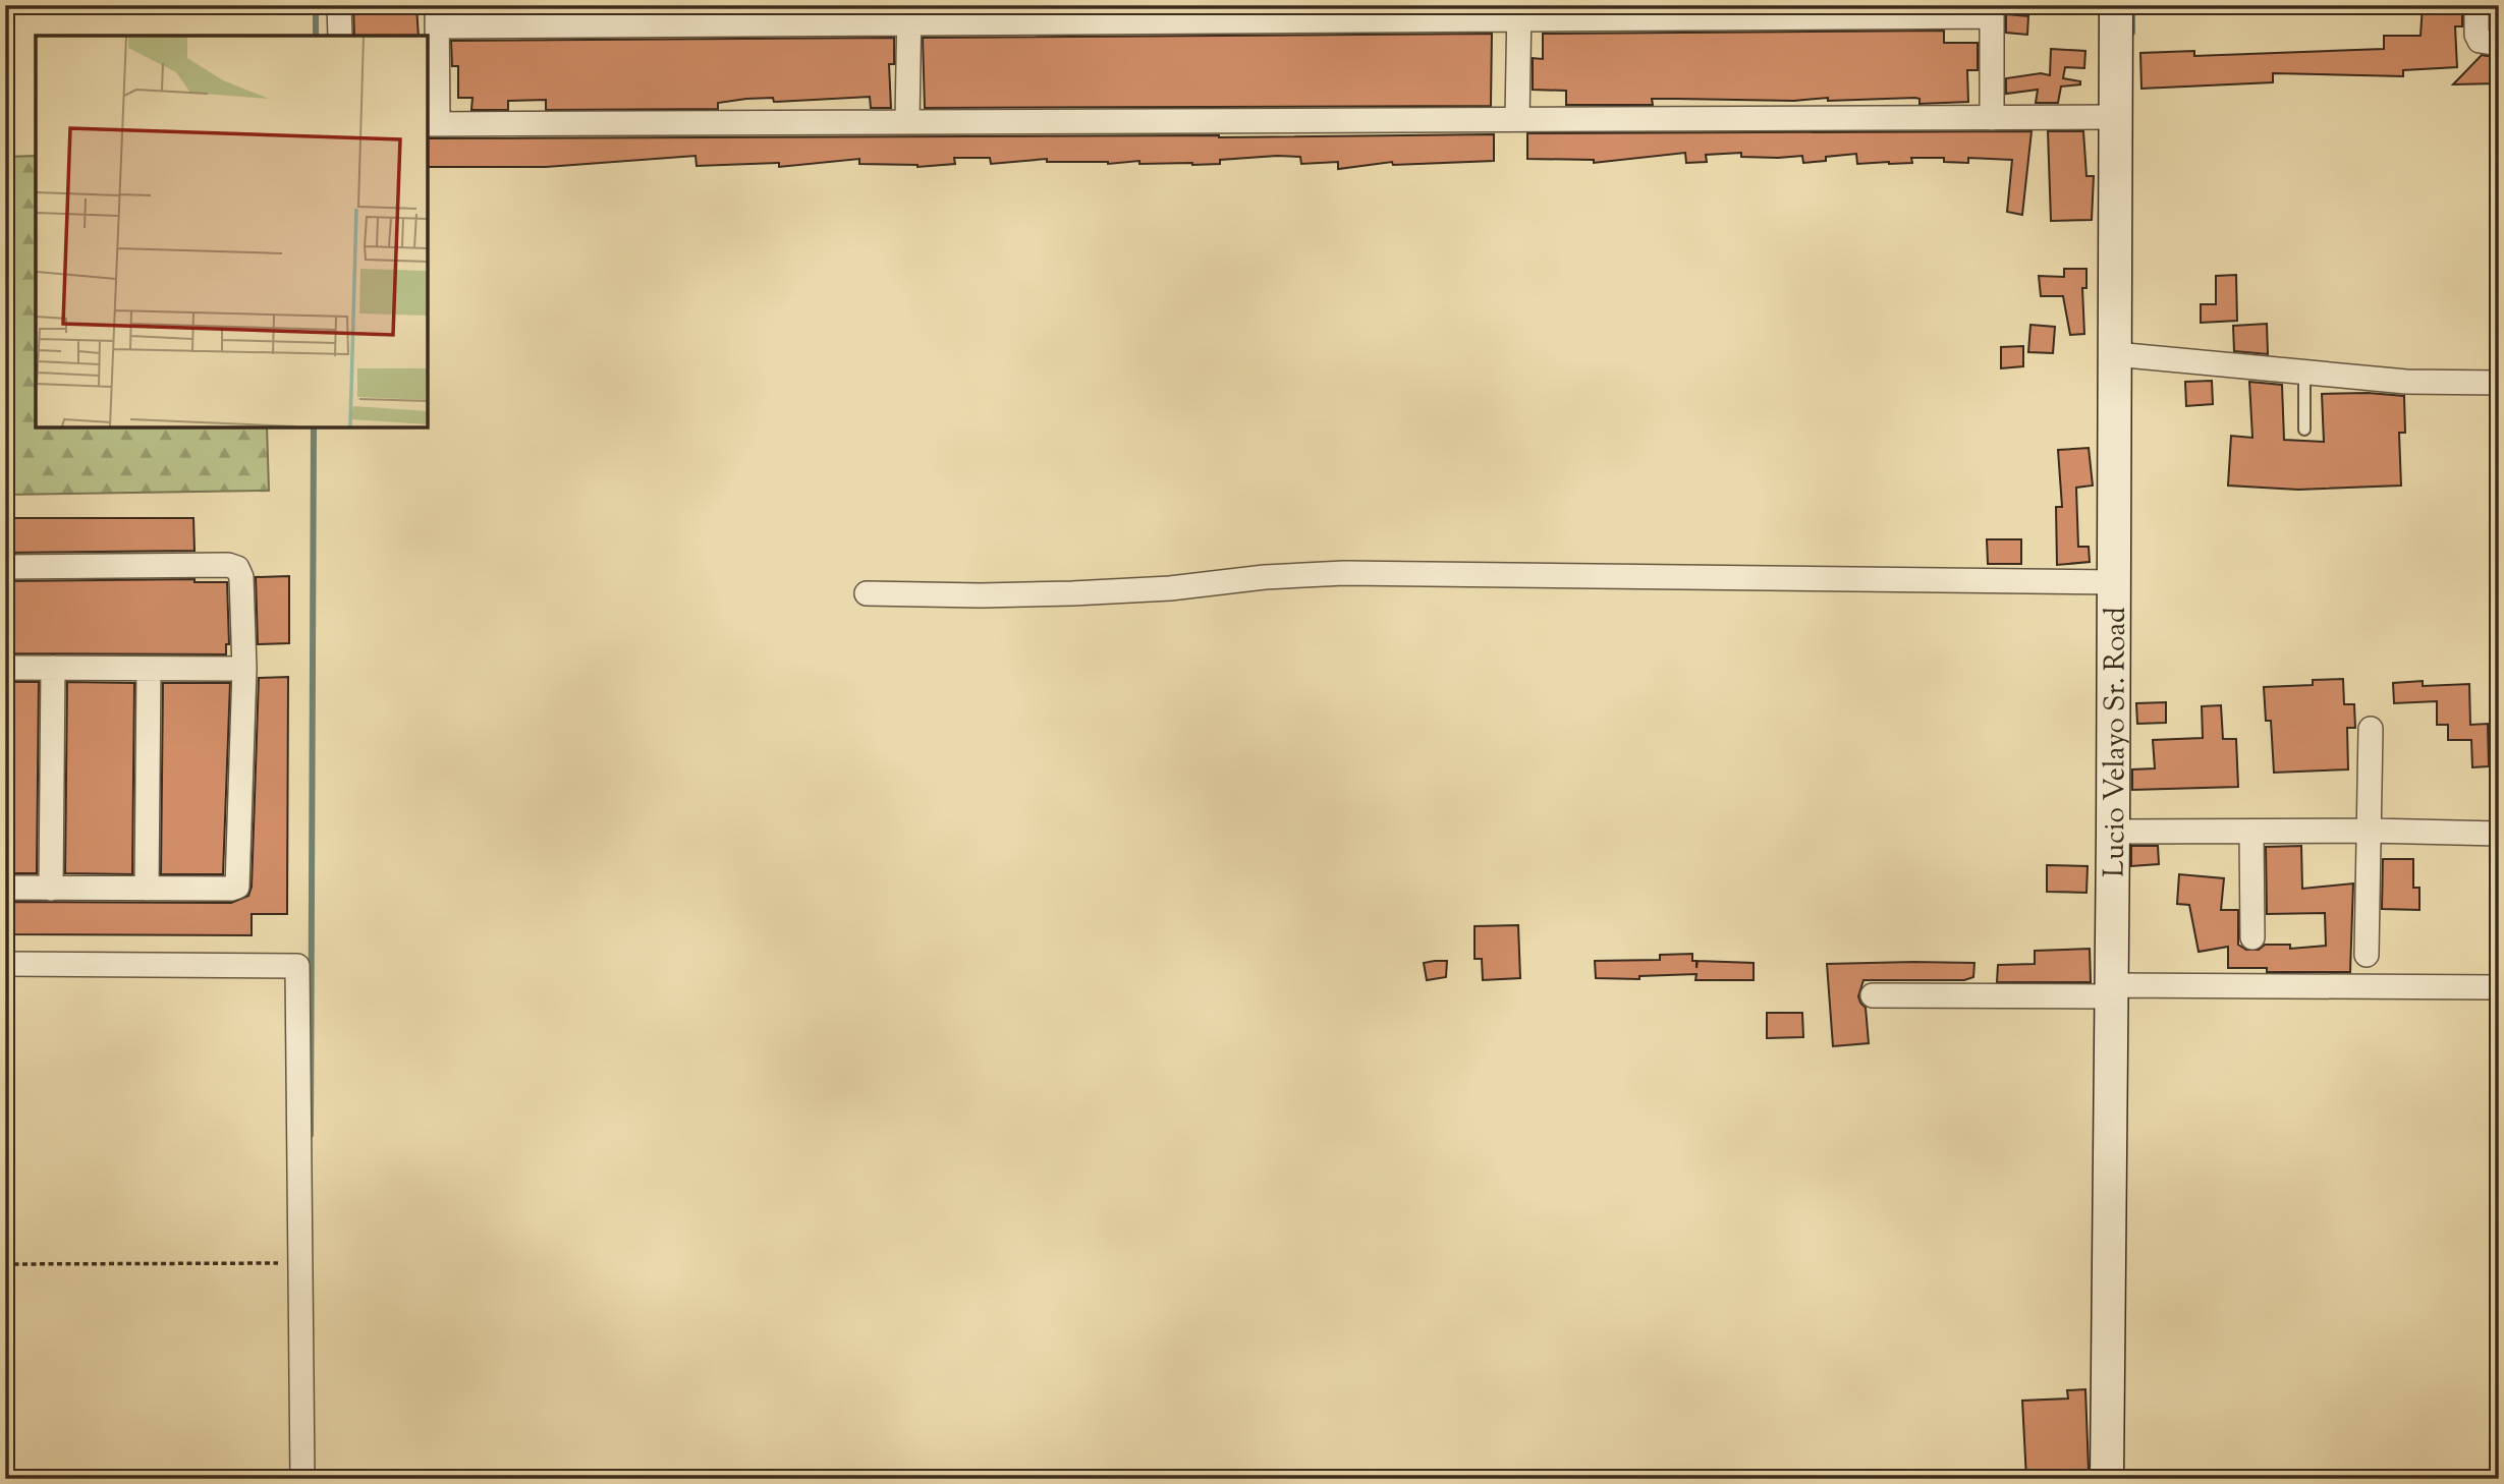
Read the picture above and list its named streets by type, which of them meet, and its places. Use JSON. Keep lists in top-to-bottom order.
{
  "streets": {
    "main road": ["Lucio Velayo Sr. Road"]
  }
}
